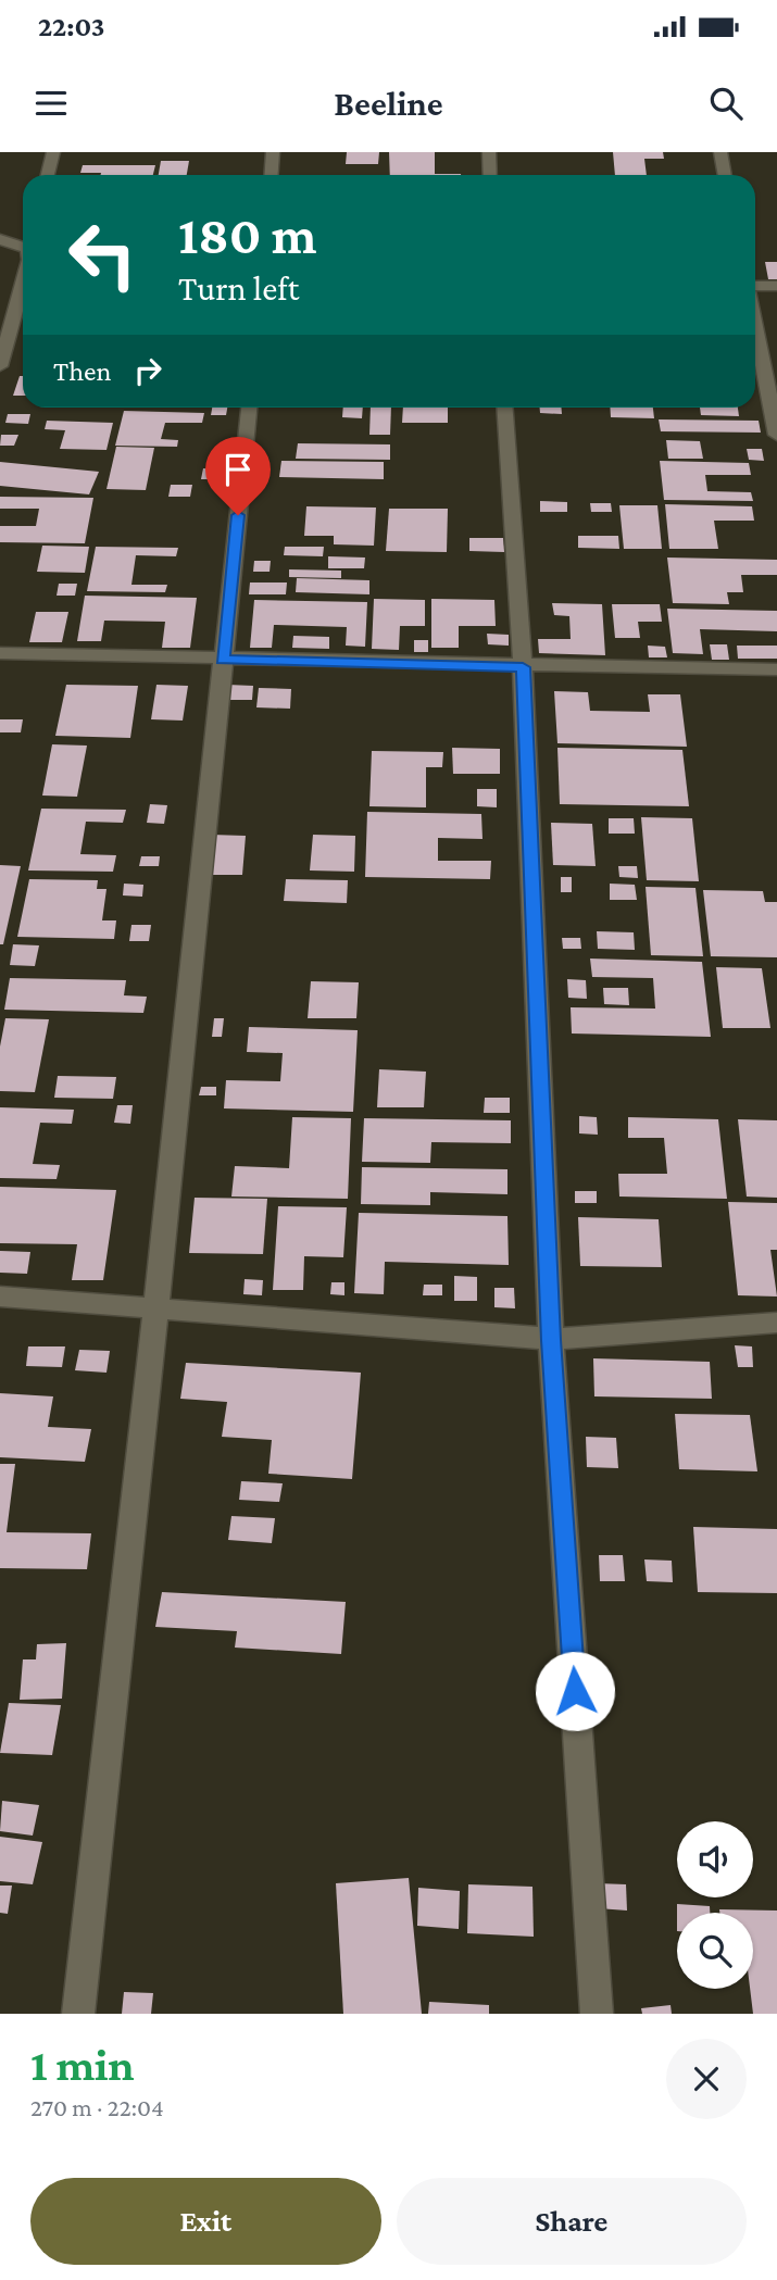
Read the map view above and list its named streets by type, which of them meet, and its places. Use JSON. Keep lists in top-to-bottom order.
{
  "page": {
    "status": "22:03",
    "header": "Beeline",
    "turn": ["180 m", "Turn left"],
    "then": "Then",
    "heading": ["1 min", "270 m · 22:04"],
    "buttons": ["Exit", "Share"]
  }
}
